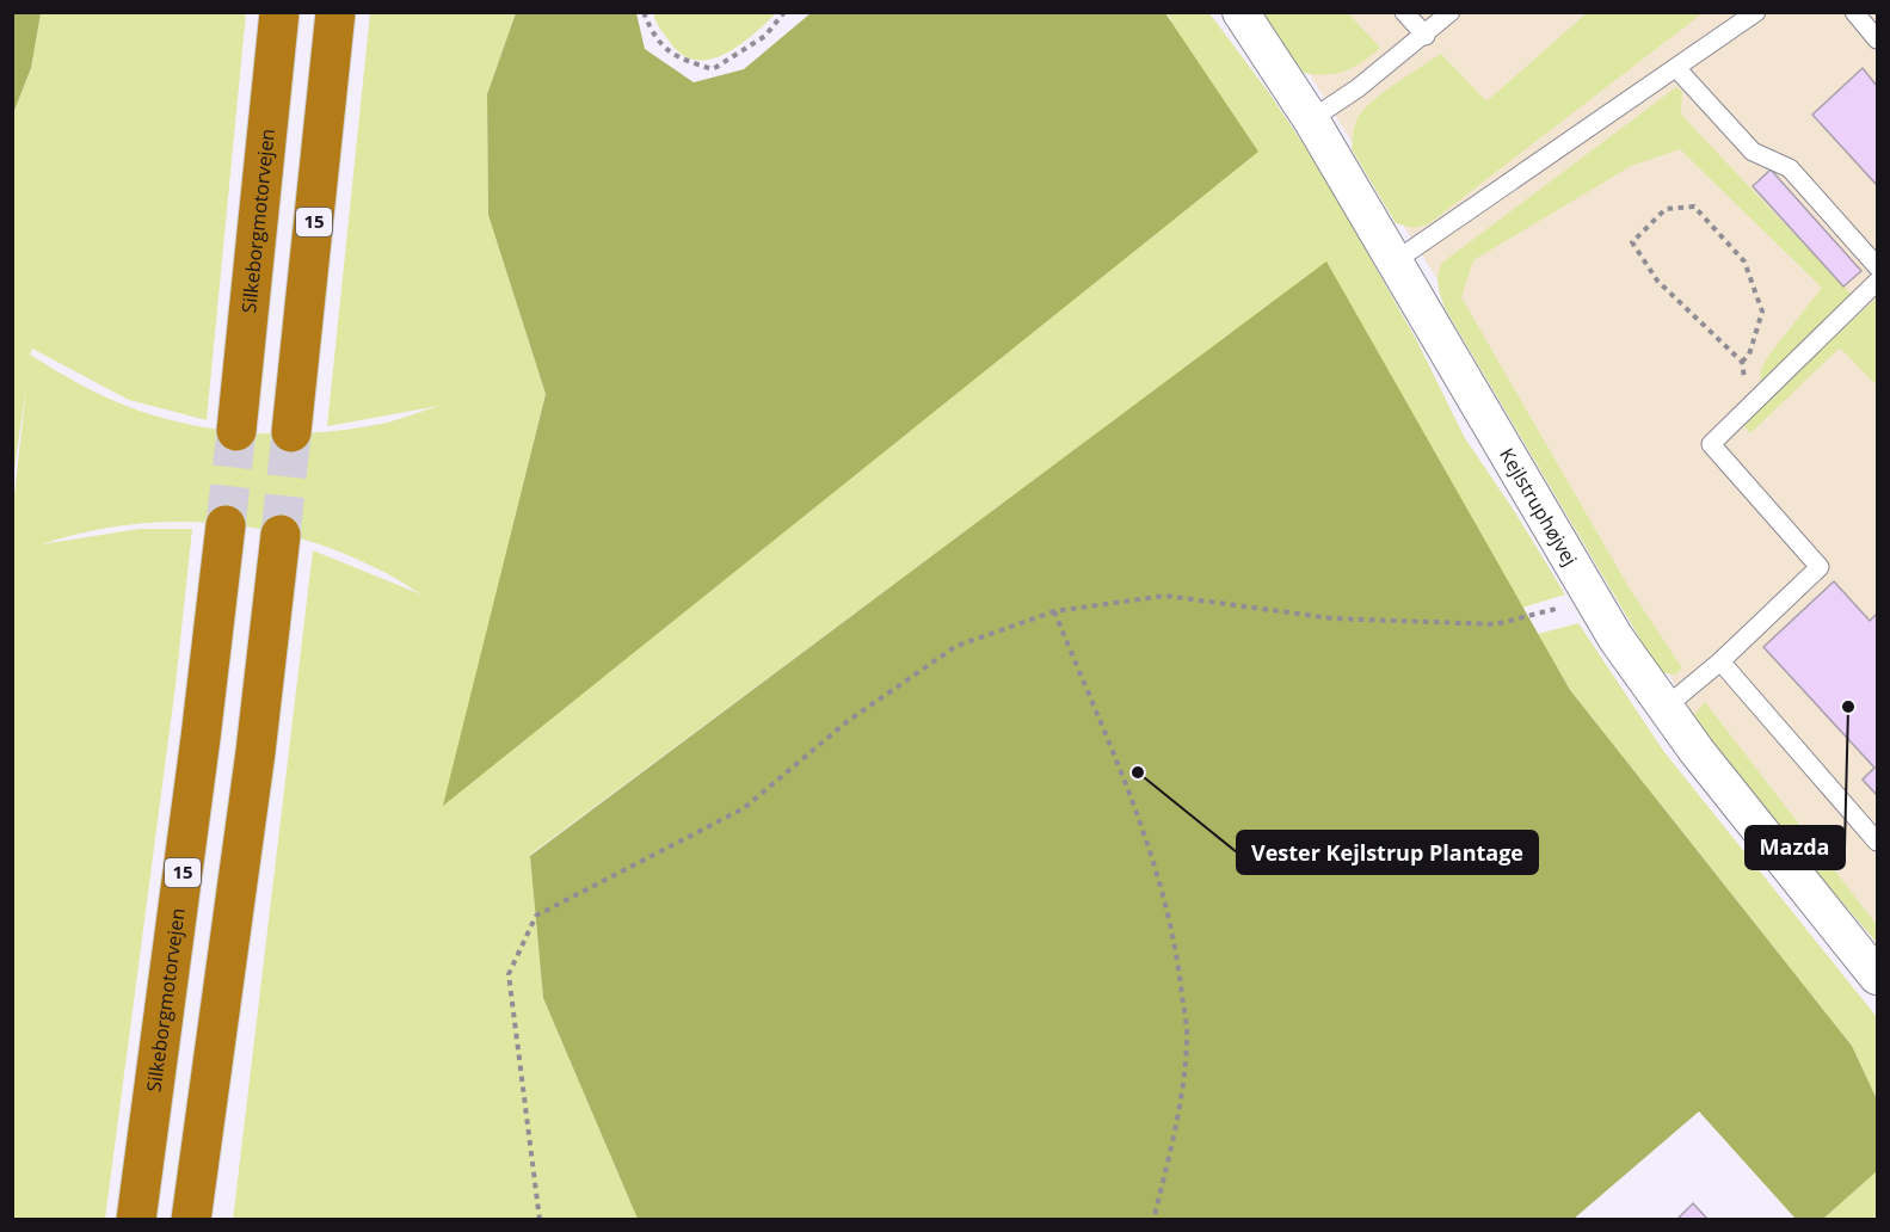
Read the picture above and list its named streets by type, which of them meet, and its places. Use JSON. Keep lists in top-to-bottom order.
{
  "streets": {
    "highway": ["Silkeborgmotorvejen", "15"],
    "street": ["Kejlstruphøjvej"]
  },
  "places": ["Mazda", "Vester Kejlstrup Plantage"]
}
